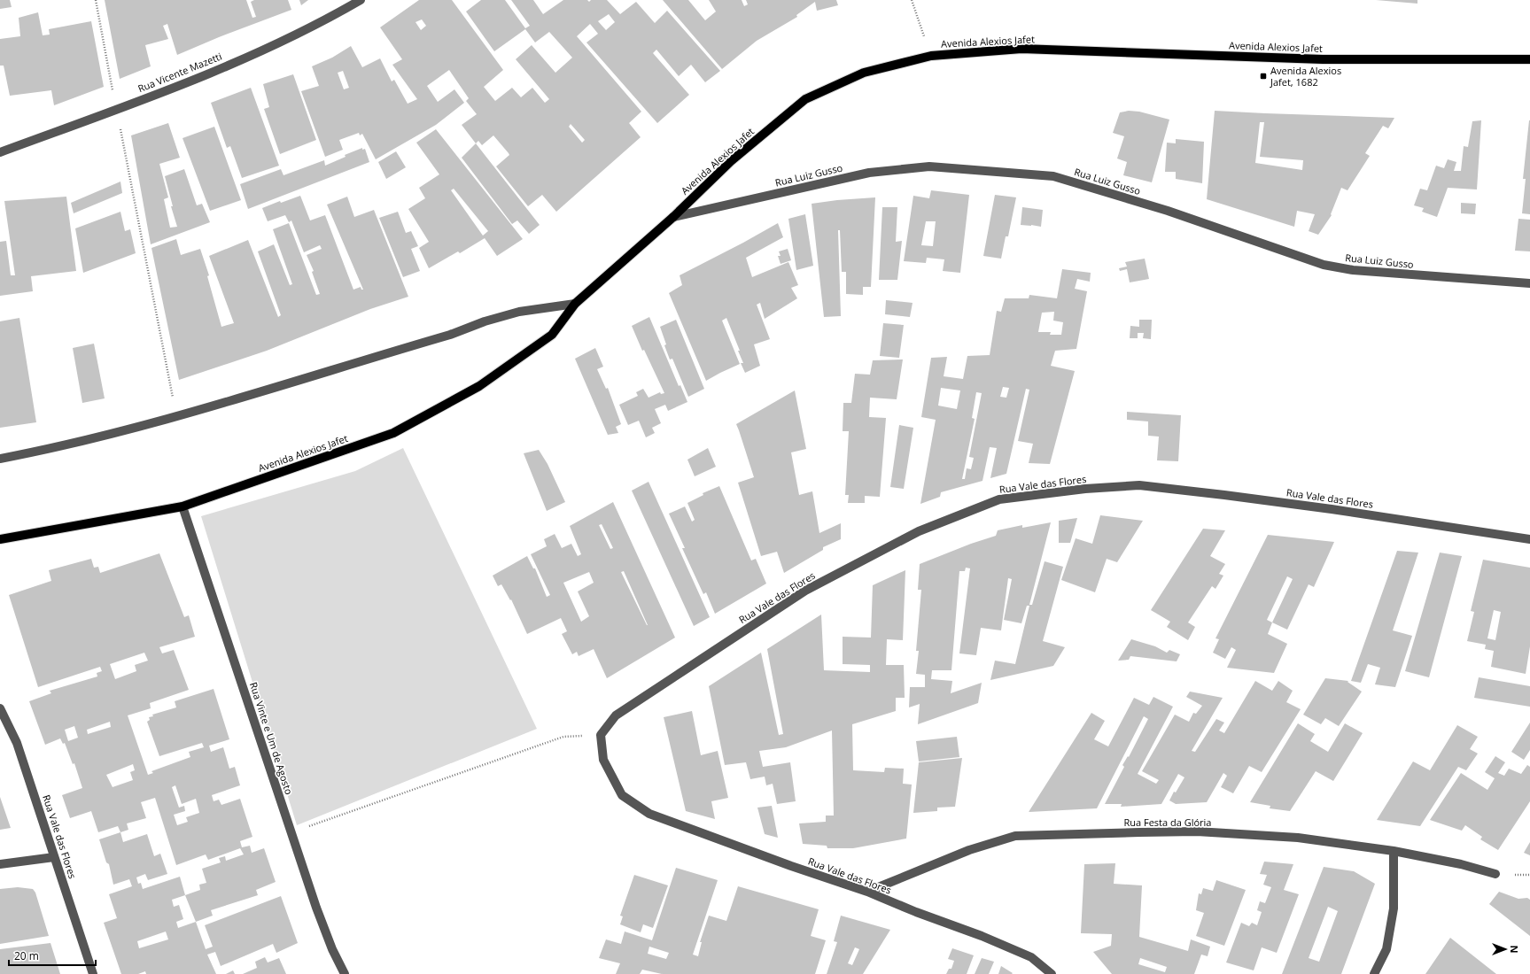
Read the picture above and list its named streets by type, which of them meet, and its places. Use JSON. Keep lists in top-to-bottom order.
{
  "streets": {
    "main road": ["Avenida Alexios Jafet"],
    "street": [
      "Rua Vicente Mazetti",
      "Rua Luiz Gusso",
      "Rua Vale das Flores",
      "Rua Vinte e Um de Agosto",
      "Rua Festa da Glória"
    ]
  },
  "crossings": [
    ["Avenida Alexios Jafet", "Rua Luiz Gusso"],
    ["Avenida Alexios Jafet", "Rua Vinte e Um de Agosto"],
    ["Rua Vale das Flores", "Rua Festa da Glória"]
  ],
  "places": {
    "transit": ["Avenida Alexios Jafet, 1682"]
  },
  "scale_bar": "20 m",
  "north": "right"
}
